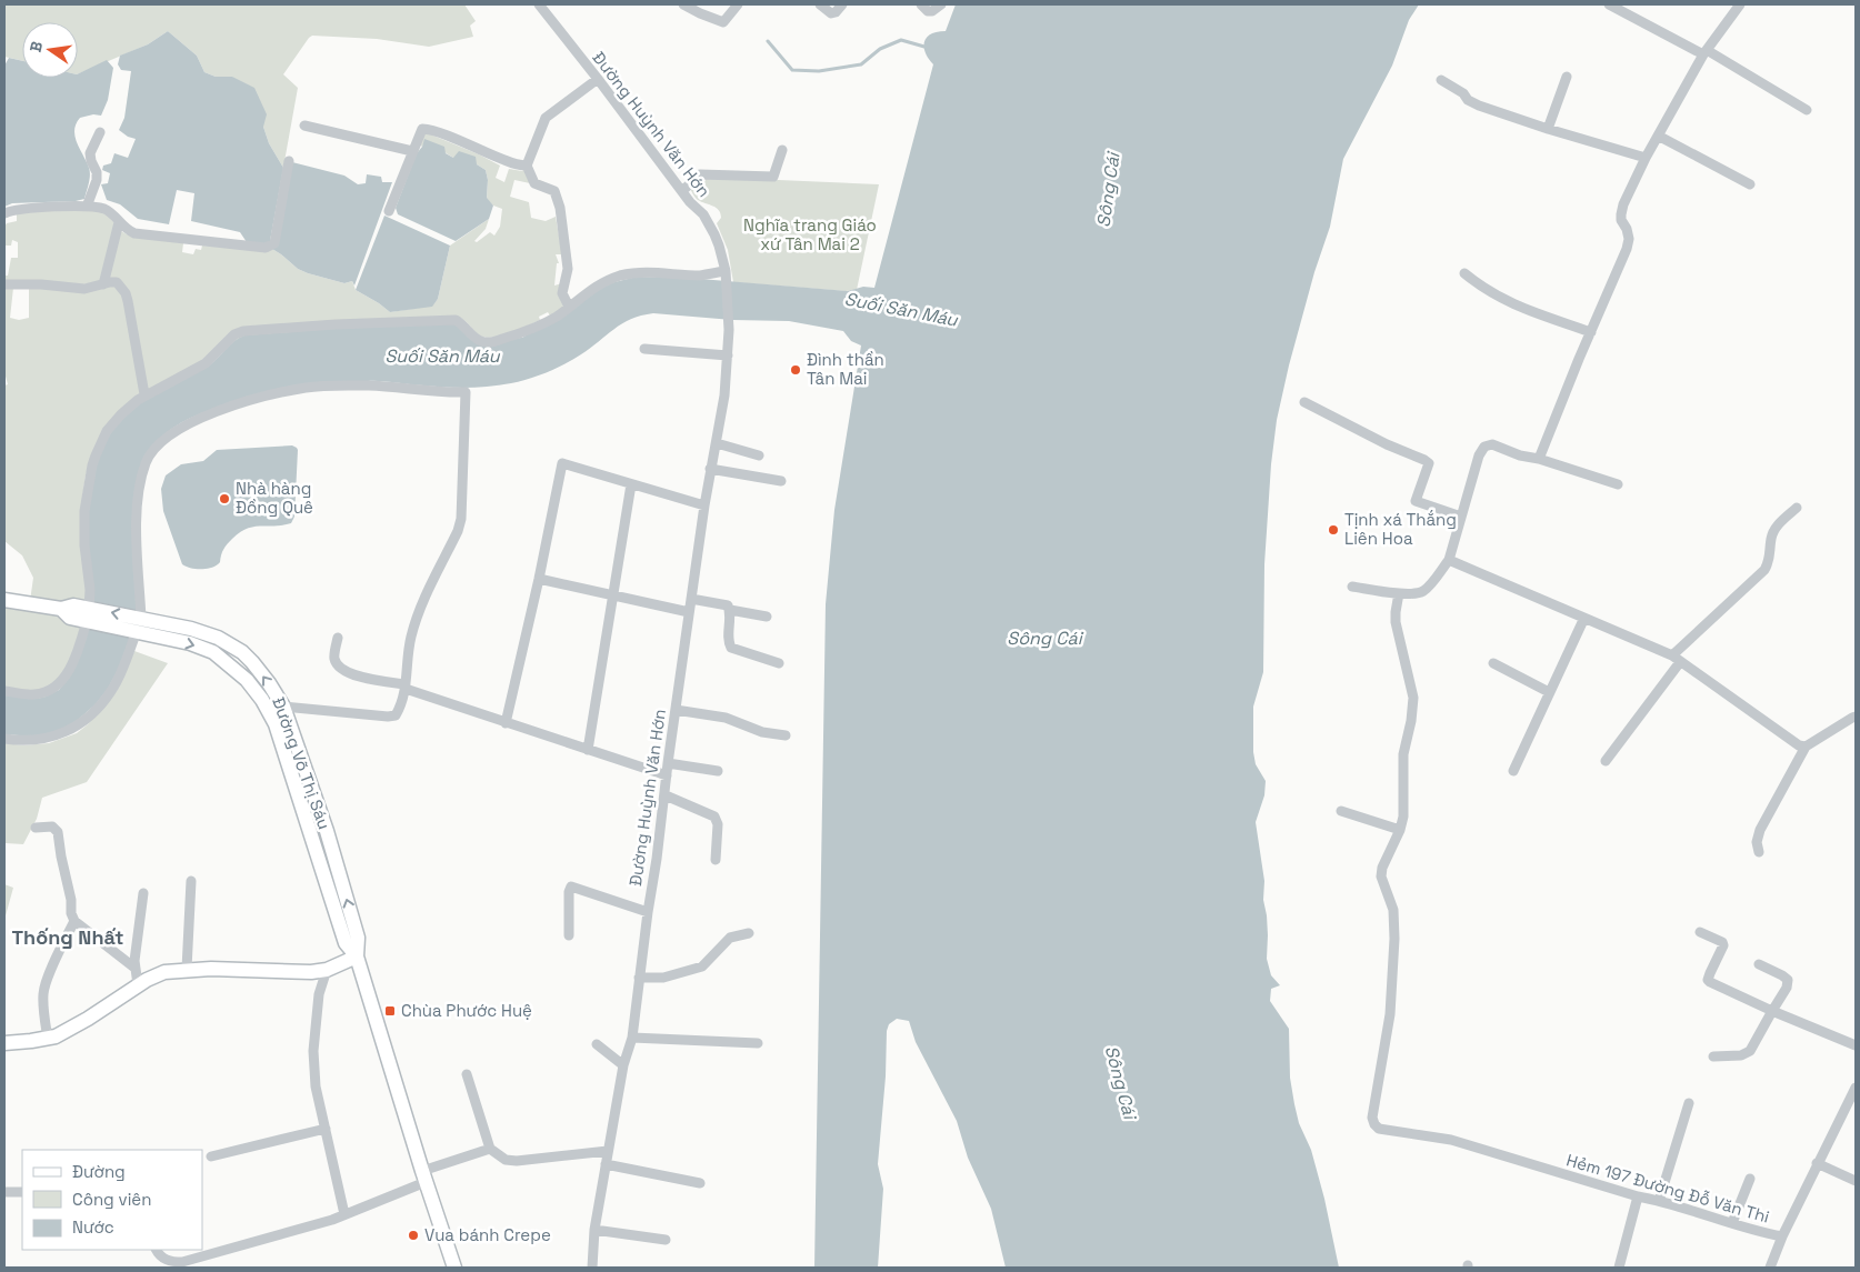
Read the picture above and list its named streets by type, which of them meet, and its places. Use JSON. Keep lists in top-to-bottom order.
{
  "streets": {
    "main road": ["Đường Võ Thị Sáu"],
    "street": ["Đường Huỳnh Văn Hớn", "Hẻm 197 Đường Đỗ Văn Thi"]
  },
  "districts": ["Thống Nhất"],
  "water": ["Sông Cái", "Suối Săn Máu"],
  "parks": ["Nghĩa trang Giáo xứ Tân Mai 2"],
  "places": {
    "other": [
      "Đình thần Tân Mai",
      "Nhà hàng Đồng Quê",
      "Tịnh xá Thắng Liên Hoa",
      "Vua bánh Crepe"
    ],
    "transit": ["Chùa Phước Huệ"]
  },
  "legend": ["Đường", "Công viên", "Nước"],
  "north": "left"
}
